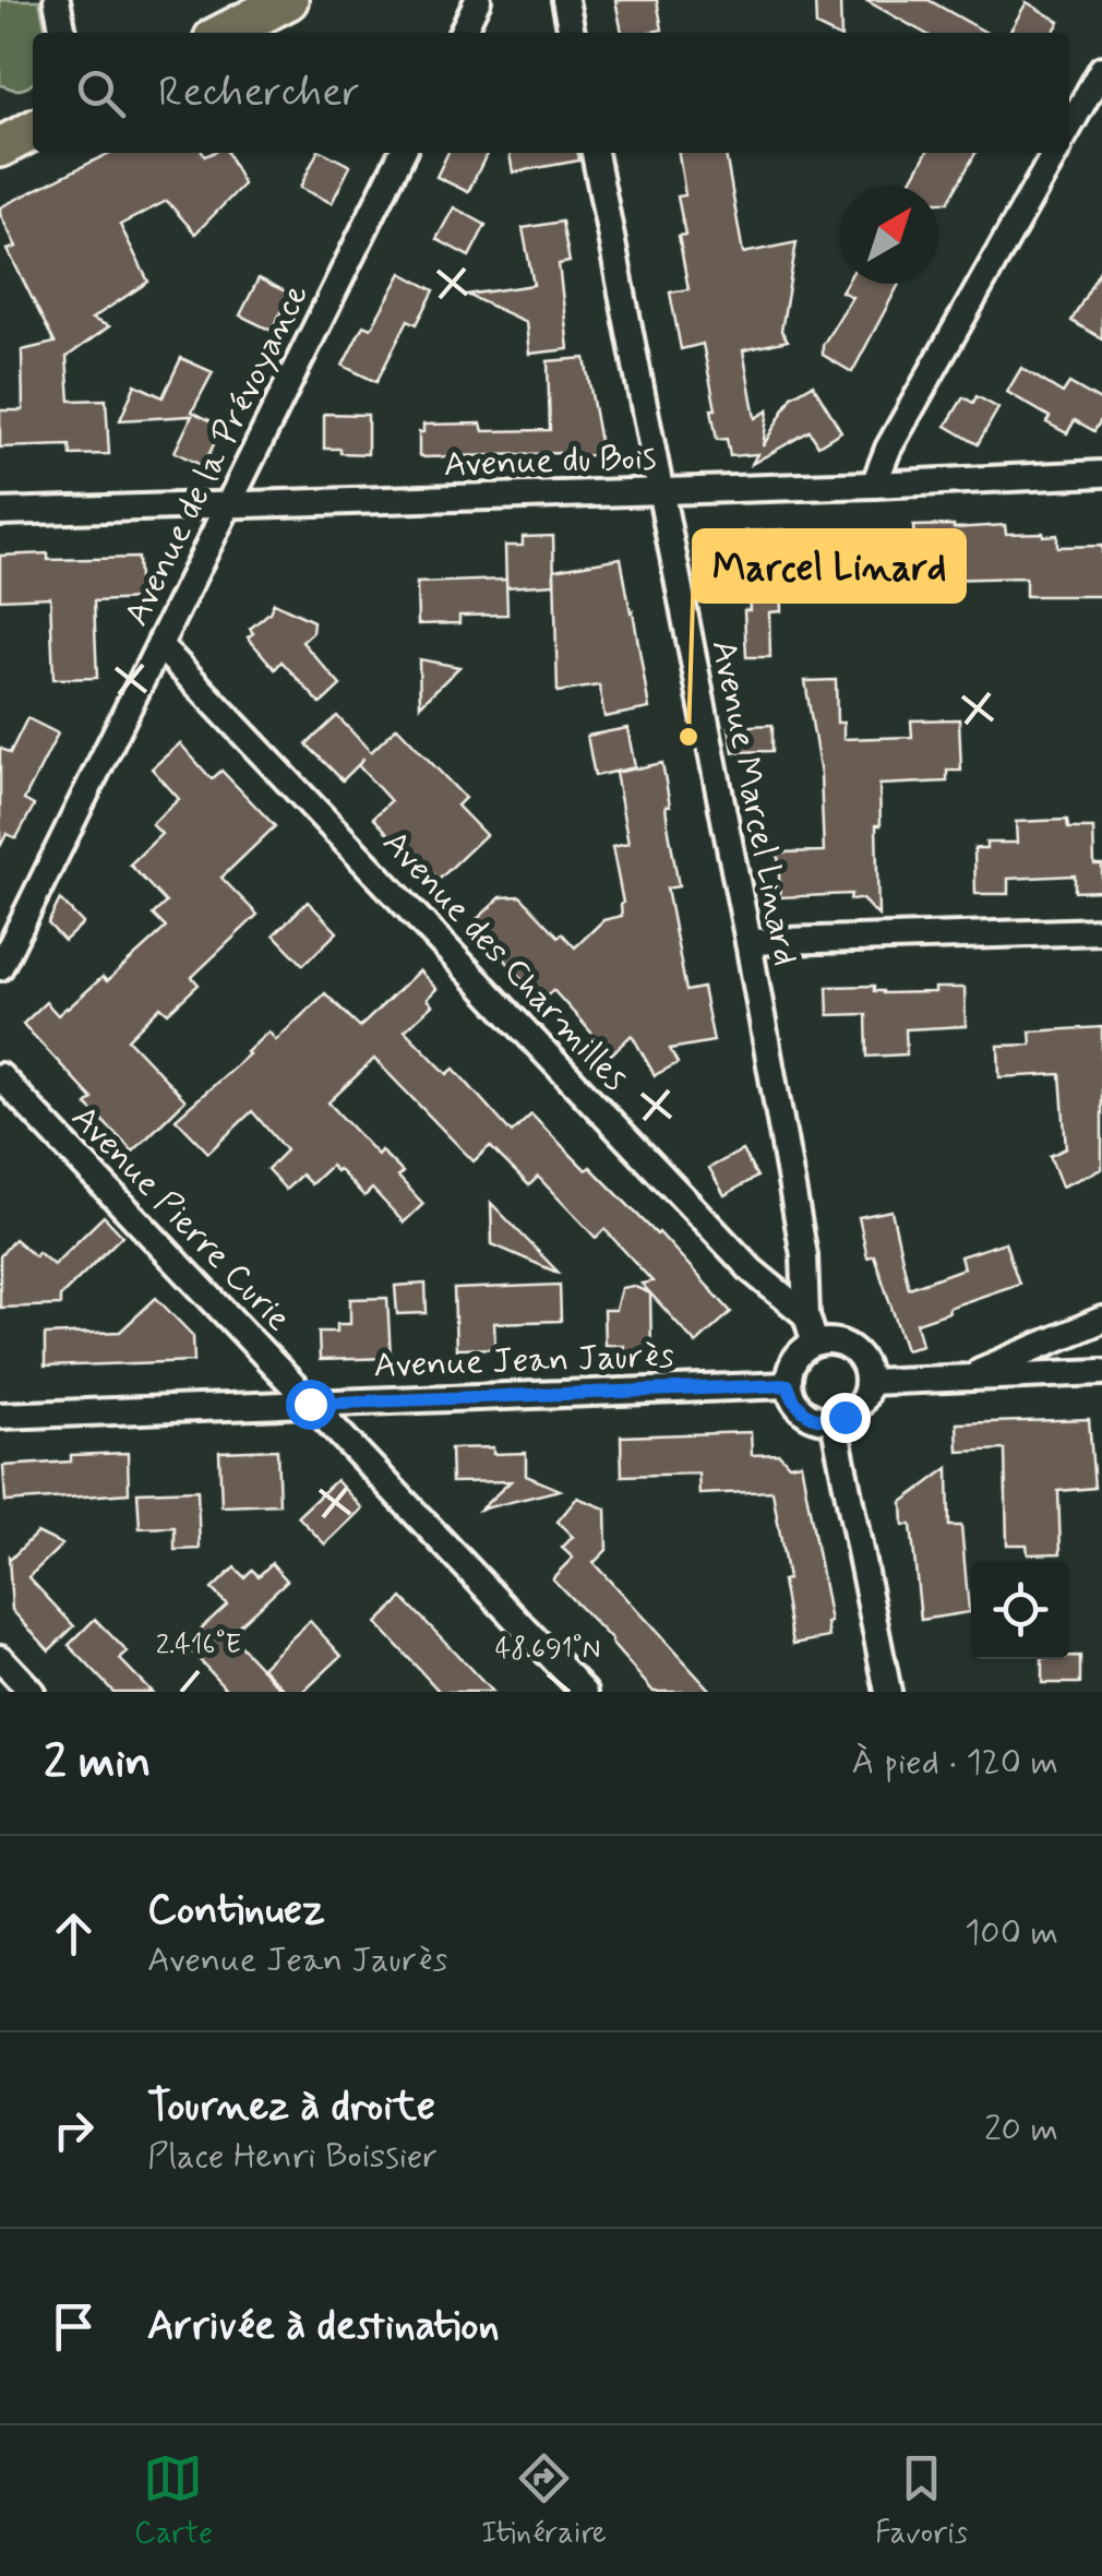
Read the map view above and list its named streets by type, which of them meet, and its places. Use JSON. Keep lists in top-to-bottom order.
{
  "streets": {
    "street": [
      "Avenue de la Prévoyance",
      "Avenue du Bois",
      "Avenue Marcel Linard",
      "Avenue des Charmilles",
      "Avenue Pierre Curie",
      "Avenue Jean Jaurès"
    ]
  },
  "crossings": [
    ["Avenue de la Prévoyance", "Avenue du Bois"],
    ["Avenue de la Prévoyance", "Avenue des Charmilles"],
    ["Avenue du Bois", "Avenue Marcel Linard"],
    ["Avenue Marcel Linard", "Avenue des Charmilles"],
    ["Avenue Marcel Linard", "Avenue Jean Jaurès"],
    ["Avenue Pierre Curie", "Avenue Jean Jaurès"]
  ],
  "places": ["Marcel Linard"],
  "north": "top right",
  "page": {
    "search": "Rechercher",
    "heading": ["2 min", "À pied · 120 m"],
    "list": [
      ["Continuez", "Avenue Jean Jaurès", "100 m"],
      ["Tournez à droite", "Place Henri Boissier", "20 m"],
      "Arrivée à destination"
    ],
    "nav": ["Carte", "Itinéraire", "Favoris"]
  },
  "coordinates": ["2.416°E", "48.691°N"]
}
